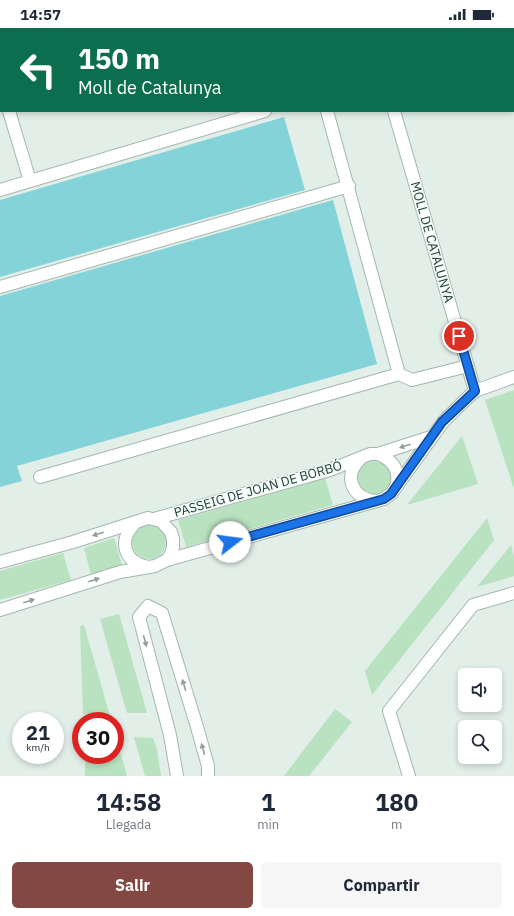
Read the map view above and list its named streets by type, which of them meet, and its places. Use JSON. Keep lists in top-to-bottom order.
{
  "streets": {
    "street": ["MOLL DE CATALUNYA", "PASSEIG DE JOAN DE BORBÓ"]
  },
  "page": {
    "status": "14:57",
    "turn": ["150 m", "Moll de Catalunya"],
    "speed": "21 km/h",
    "limit": "30",
    "eta": [
      "14:58",
      "Llegada",
      "1",
      "min",
      "180",
      "m"
    ],
    "buttons": ["Salir", "Compartir"]
  }
}
